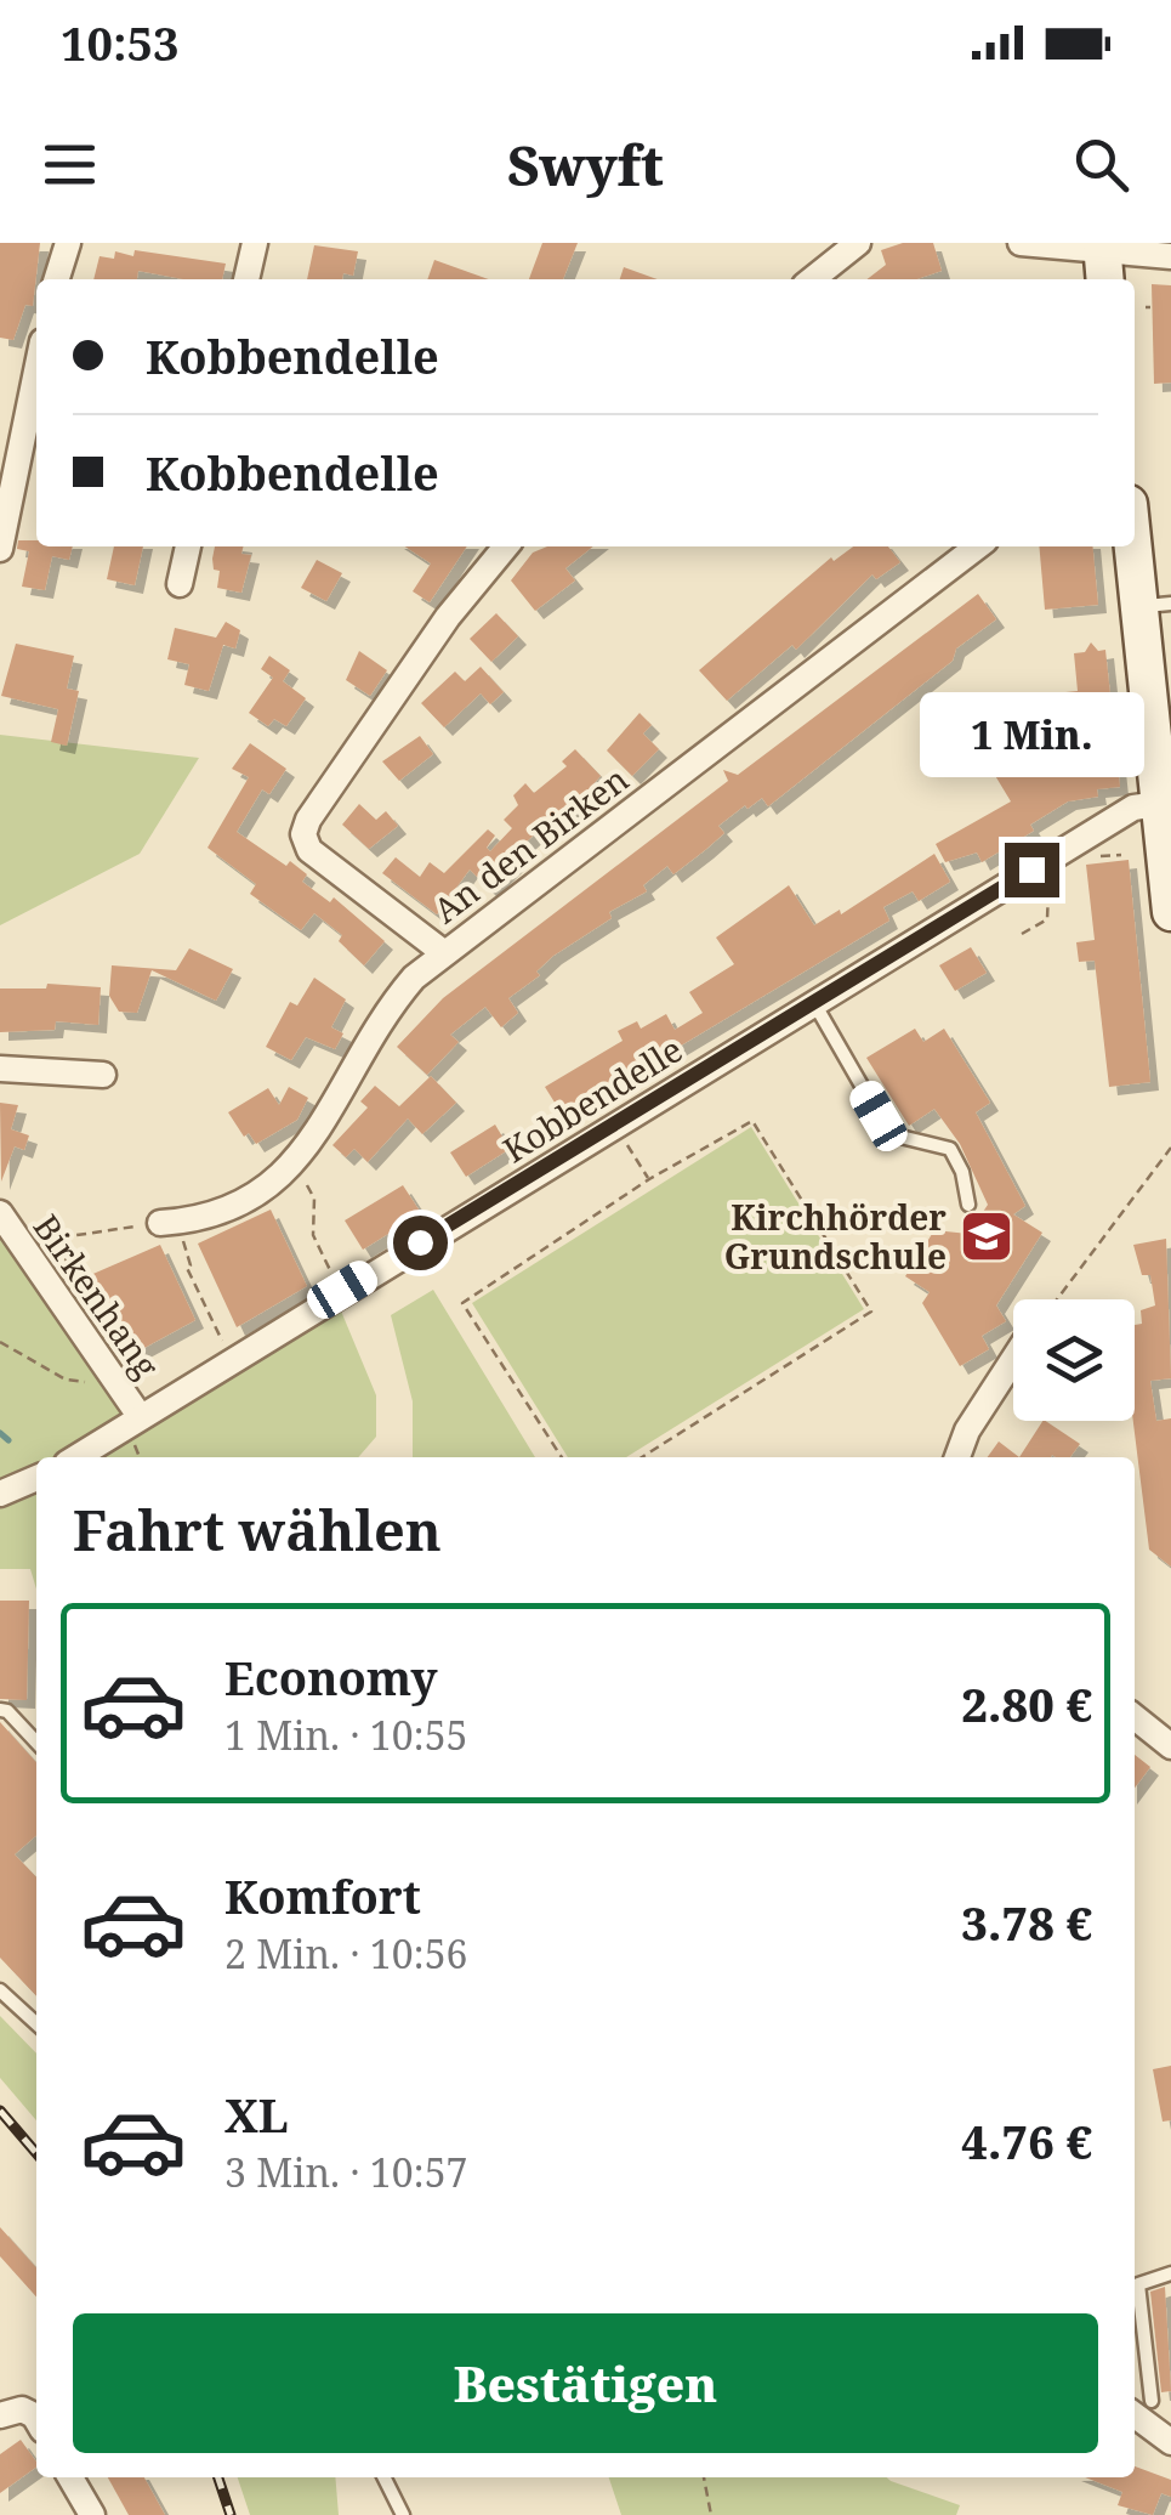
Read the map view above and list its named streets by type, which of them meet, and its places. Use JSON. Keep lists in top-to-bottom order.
{
  "streets": {
    "street": ["An den Birken", "Kobbendelle", "Birkenhang"]
  },
  "crossings": [
    ["Kobbendelle", "Birkenhang"]
  ],
  "places": {
    "school or university": ["Kirchhörder Grundschule"]
  },
  "page": {
    "status": "10:53",
    "header": "Swyft",
    "banner": ["Kobbendelle", "Kobbendelle"],
    "bubble": "1 Min.",
    "heading": "Fahrt wählen",
    "list": [
      {
        "name": "Economy",
        "note": "1 Min. · 10:55",
        "value": "2.80 €"
      },
      {
        "name": "Komfort",
        "note": "2 Min. · 10:56",
        "value": "3.78 €"
      },
      {
        "name": "XL",
        "note": "3 Min. · 10:57",
        "value": "4.76 €"
      }
    ],
    "buttons": "Bestätigen"
  }
}
